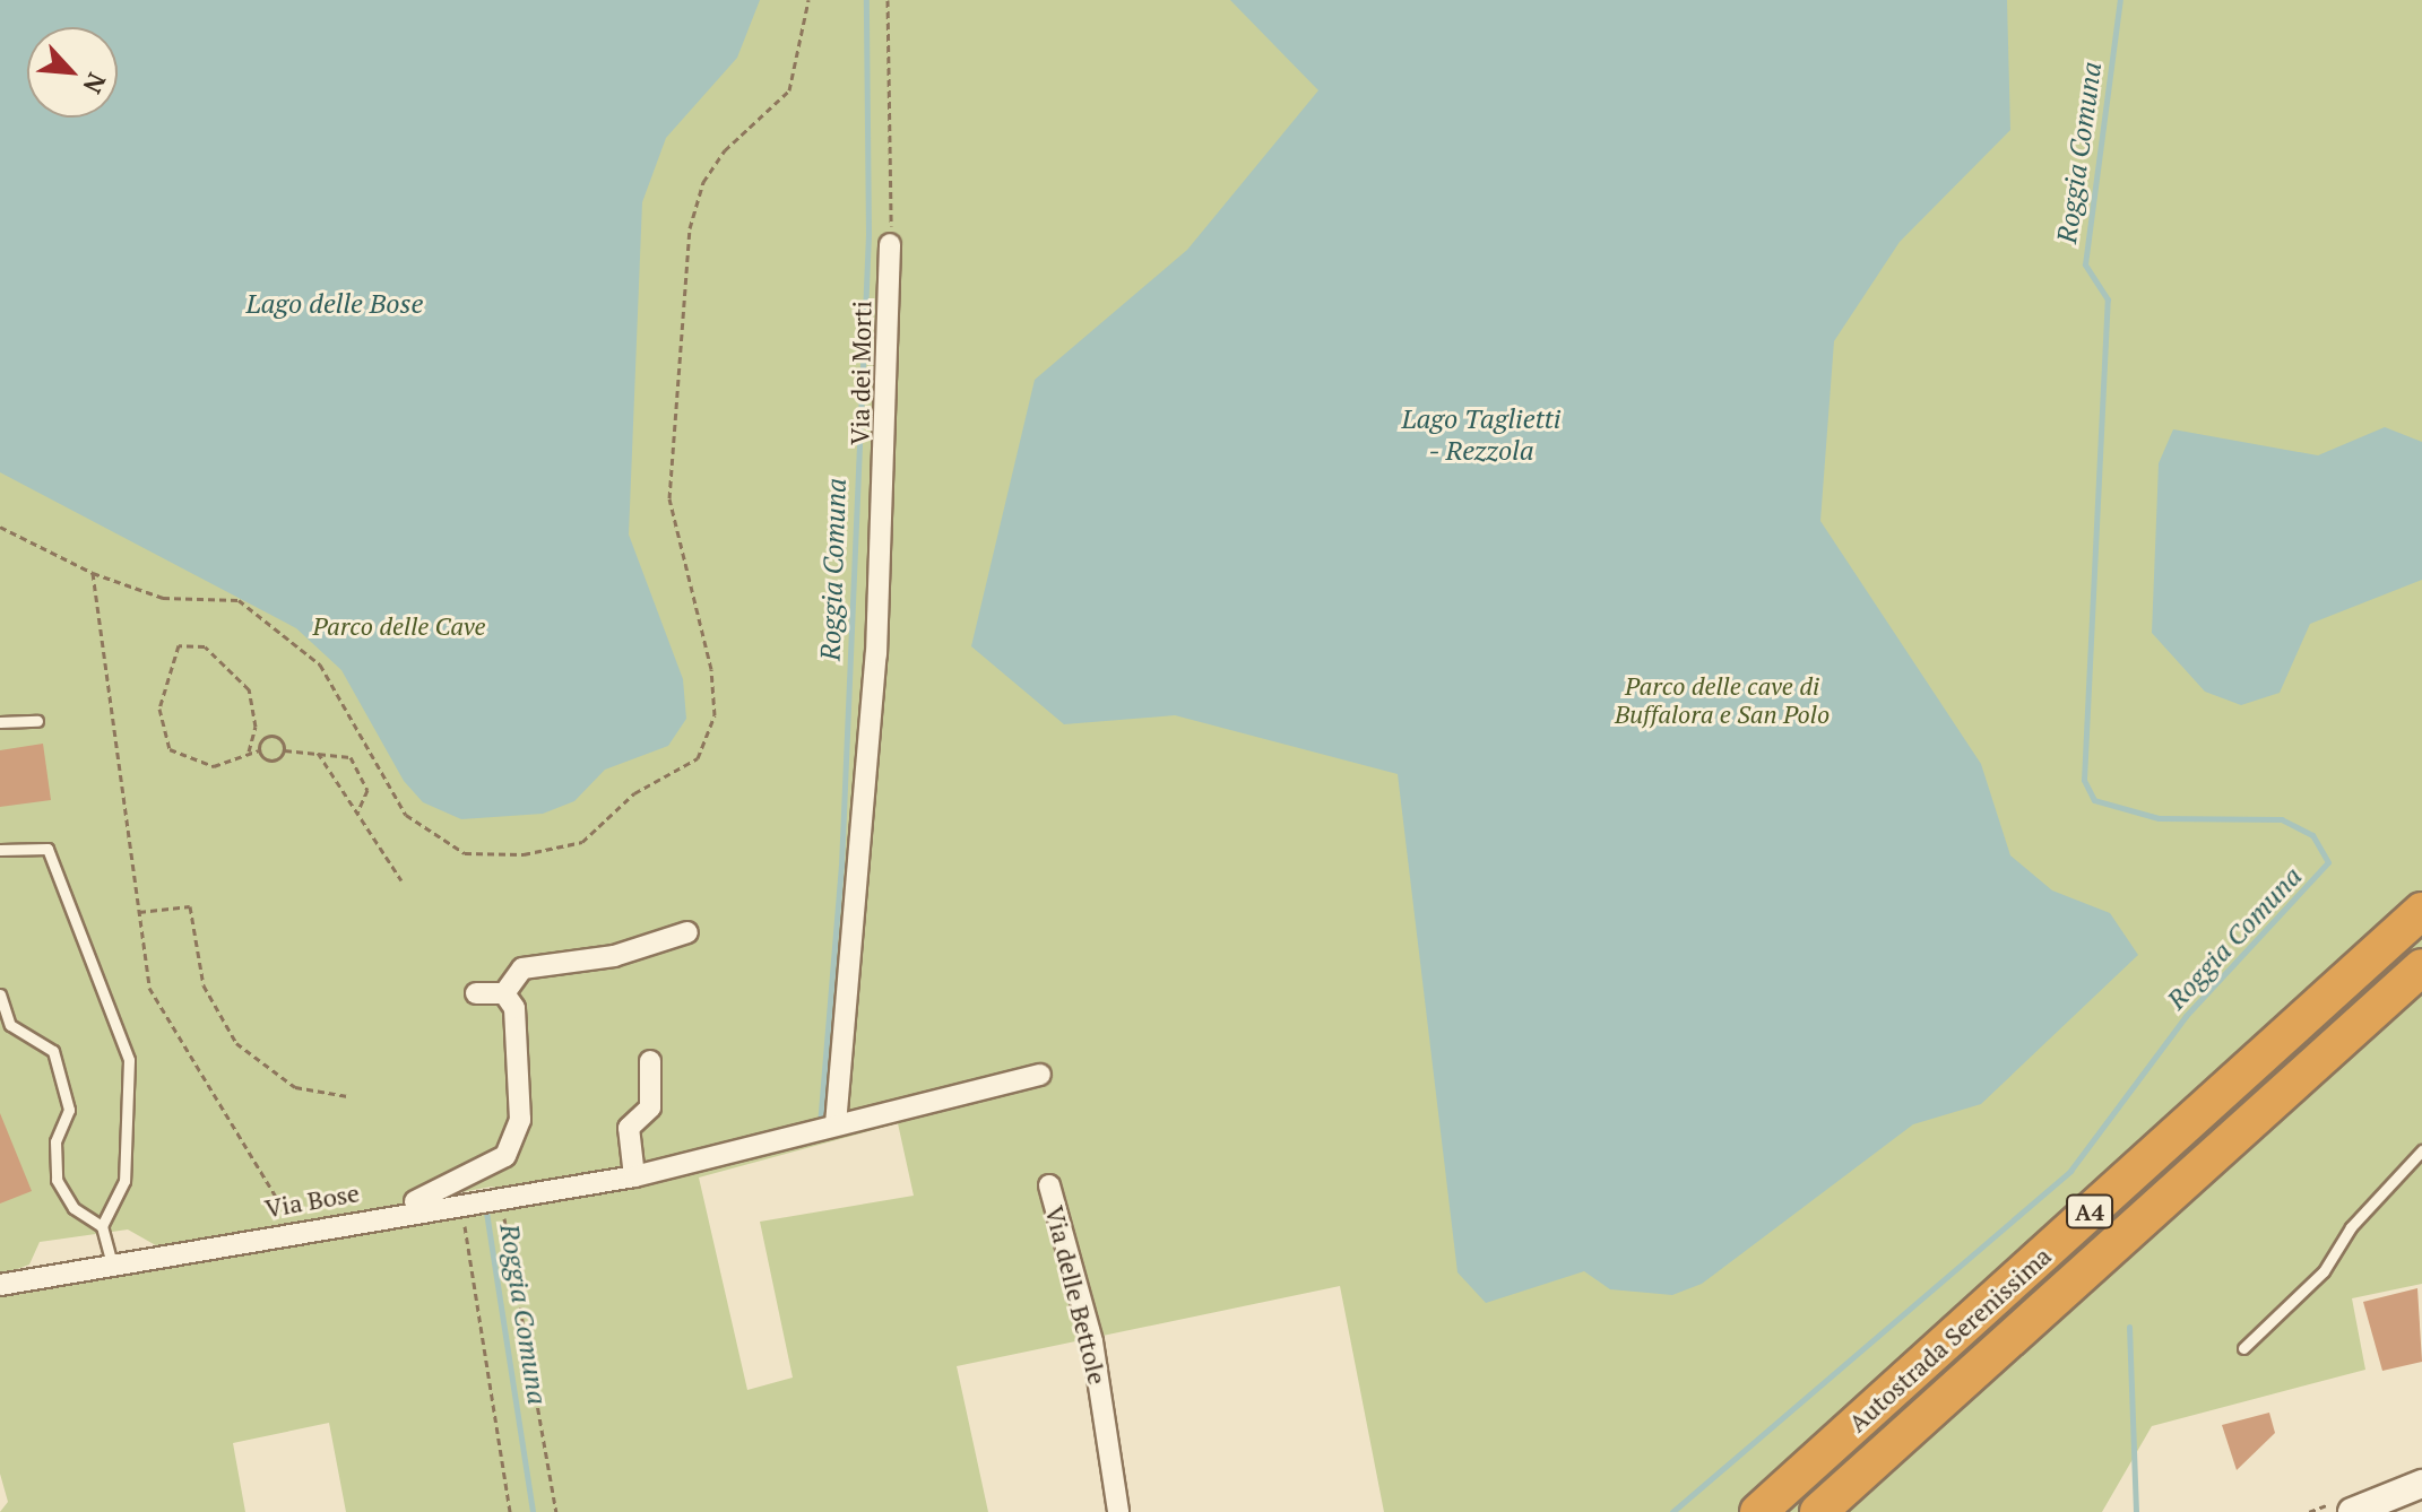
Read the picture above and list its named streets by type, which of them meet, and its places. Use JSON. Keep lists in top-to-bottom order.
{
  "streets": {
    "highway": ["A4", "Autostrada Serenissima"],
    "street": ["Via dei Morti", "Via Bose", "Via delle Bettole"]
  },
  "crossings": [
    ["Via dei Morti", "Via Bose"]
  ],
  "water": ["Roggia Comuna", "Lago delle Bose", "Lago Taglietti - Rezzola"],
  "parks": ["Parco delle Cave", "Parco delle cave di Buffalora e San Polo"],
  "north": "bottom right"
}
